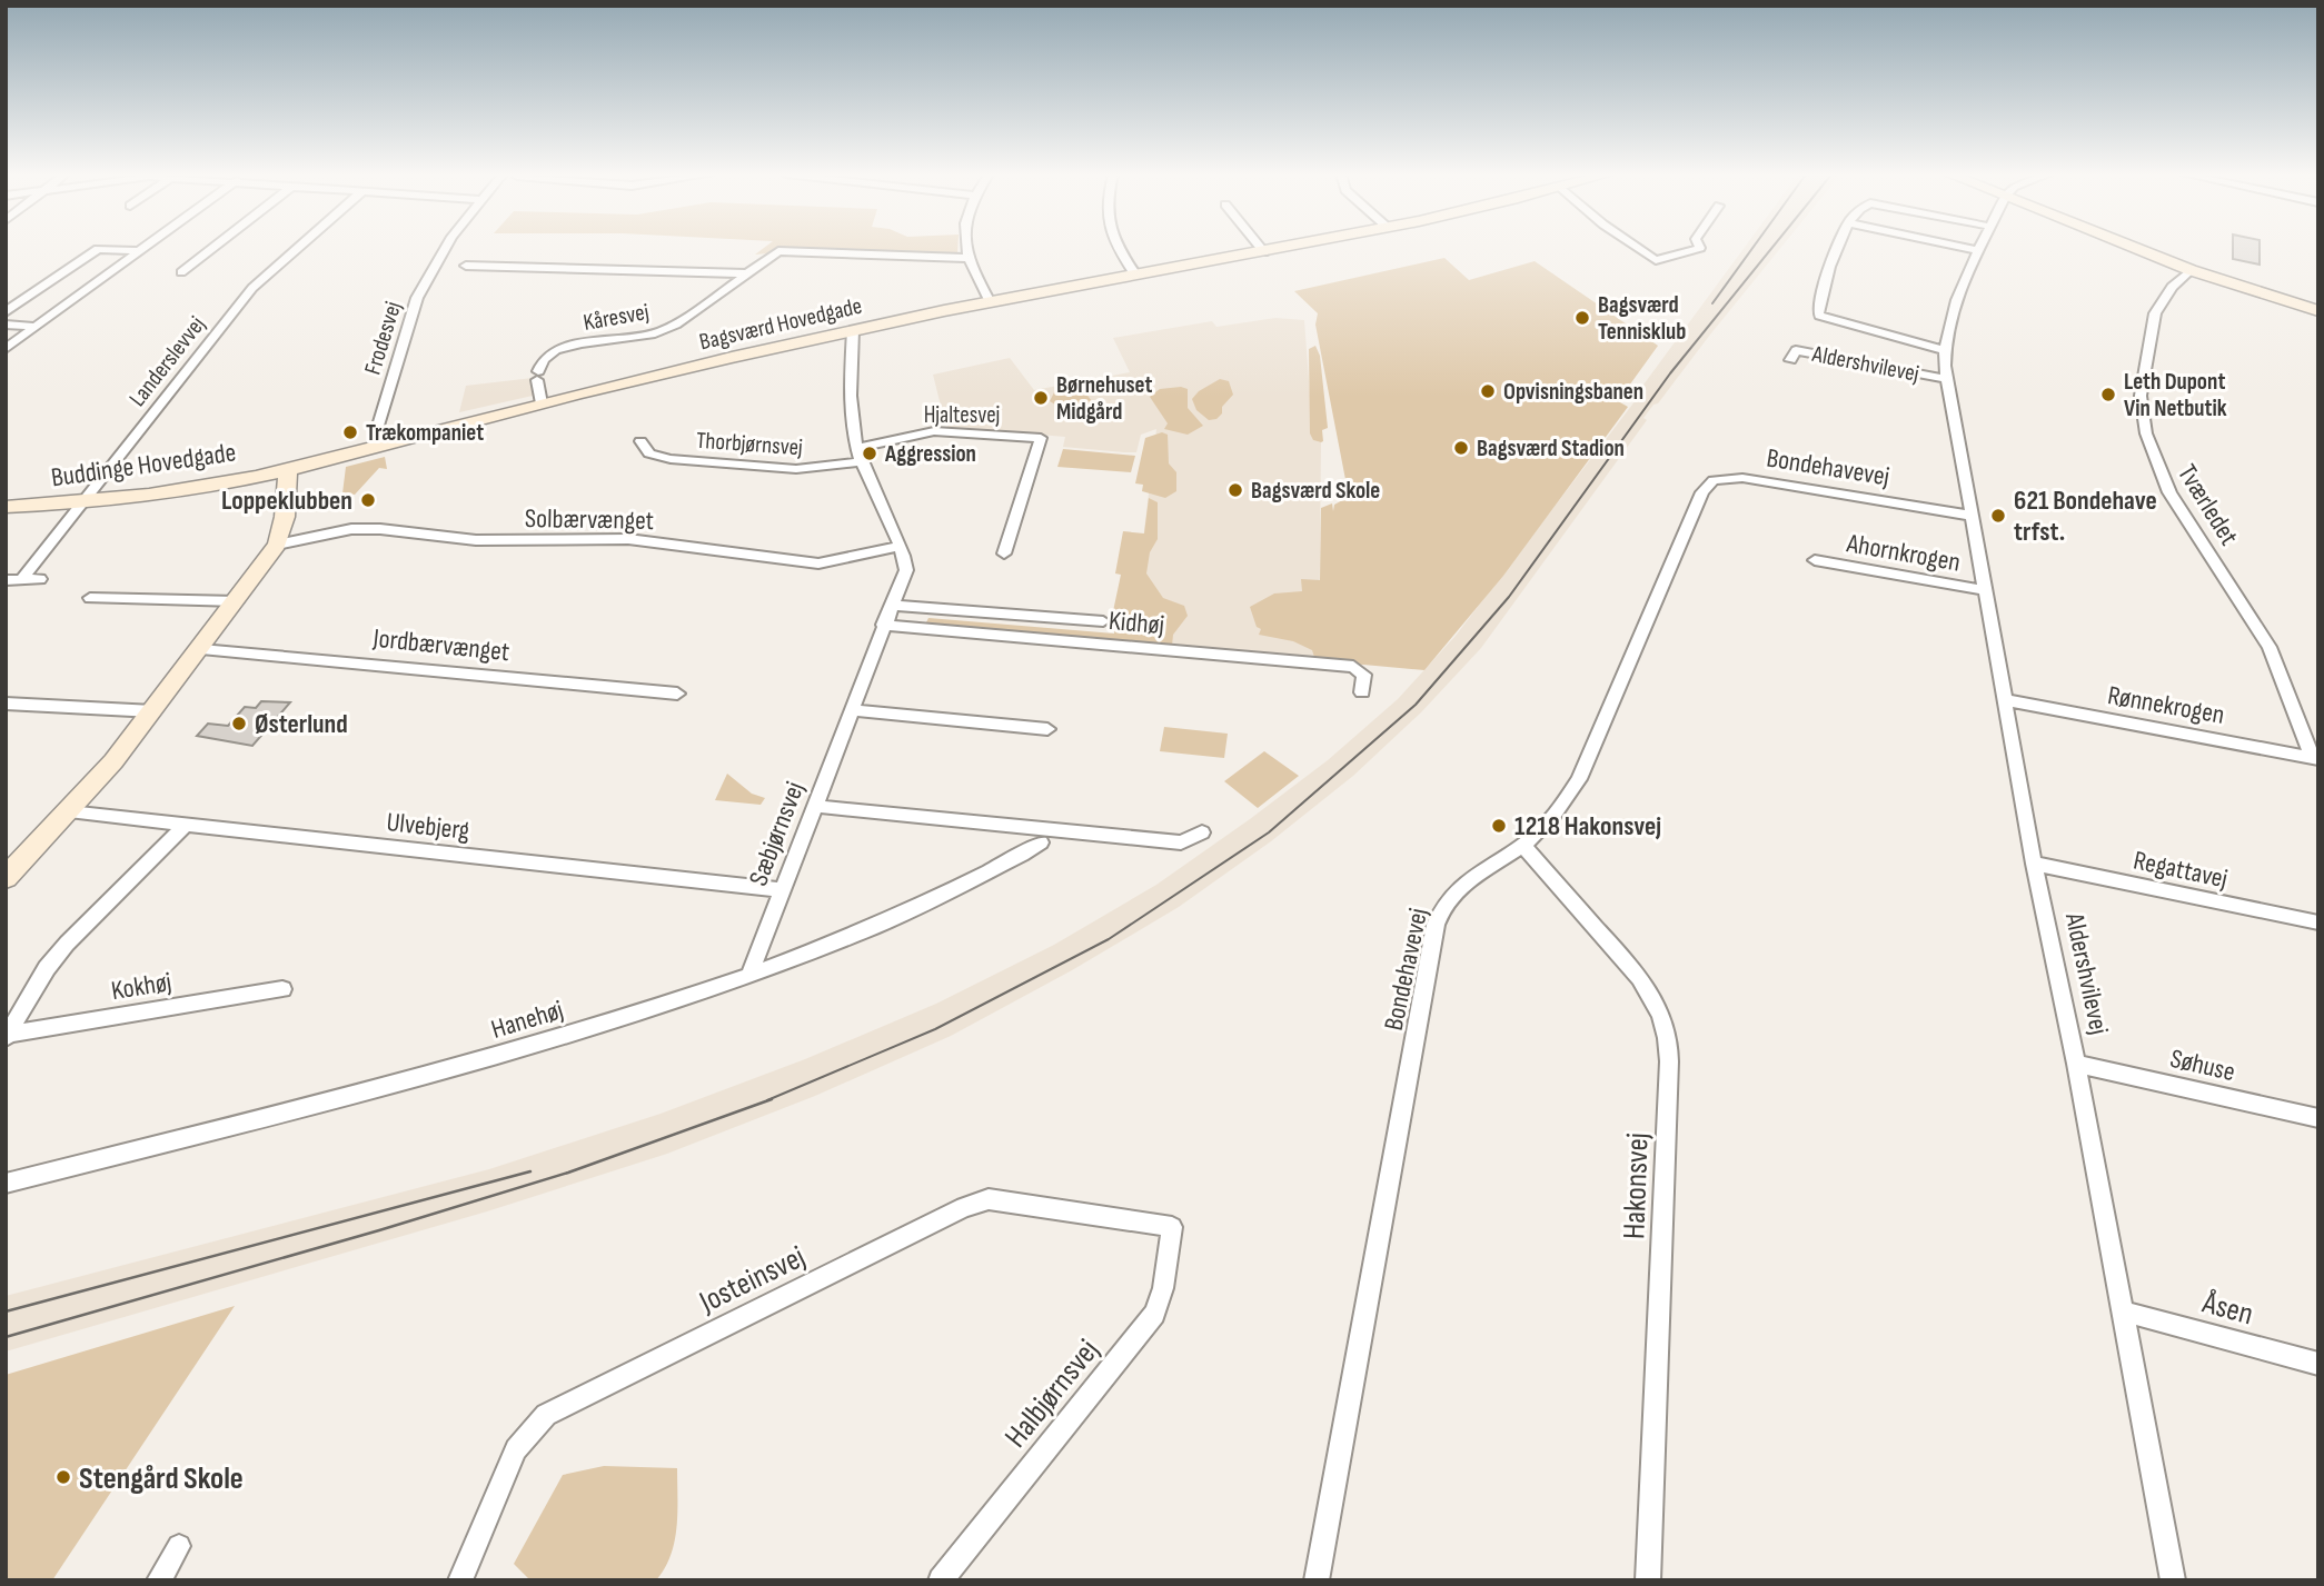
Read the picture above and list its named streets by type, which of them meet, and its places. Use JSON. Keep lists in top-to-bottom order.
{
  "streets": {
    "street": [
      "Kåresvej",
      "Bagsværd Hovedgade",
      "Frodesvej",
      "Landerslevvej",
      "Aldershvilevej",
      "Hjaltesvej",
      "Thorbjørnsvej",
      "Buddinge Hovedgade",
      "Bondehavevej",
      "Tværledet",
      "Solbærvænget",
      "Ahornkrogen",
      "Kidhøj",
      "Jordbærvænget",
      "Rønnekrogen",
      "Ulvebjerg",
      "Sæbjørnsvej",
      "Regattavej",
      "Kokhøj",
      "Hanehøj",
      "Søhuse",
      "Hakonsvej",
      "Josteinsvej",
      "Åsen",
      "Halbjørnsvej"
    ]
  },
  "crossings": [
    ["Kåresvej", "Bagsværd Hovedgade"],
    ["Bagsværd Hovedgade", "Frodesvej"],
    ["Bagsværd Hovedgade", "Buddinge Hovedgade"],
    ["Bagsværd Hovedgade", "Sæbjørnsvej"],
    ["Landerslevvej", "Buddinge Hovedgade"],
    ["Aldershvilevej", "Bondehavevej"],
    ["Aldershvilevej", "Ahornkrogen"],
    ["Aldershvilevej", "Rønnekrogen"],
    ["Aldershvilevej", "Regattavej"],
    ["Aldershvilevej", "Søhuse"],
    ["Aldershvilevej", "Åsen"],
    ["Hjaltesvej", "Thorbjørnsvej"],
    ["Hjaltesvej", "Sæbjørnsvej"],
    ["Thorbjørnsvej", "Sæbjørnsvej"],
    ["Bondehavevej", "Hakonsvej"],
    ["Tværledet", "Rønnekrogen"],
    ["Solbærvænget", "Sæbjørnsvej"],
    ["Kidhøj", "Sæbjørnsvej"],
    ["Ulvebjerg", "Sæbjørnsvej"],
    ["Sæbjørnsvej", "Hanehøj"],
    ["Josteinsvej", "Halbjørnsvej"]
  ],
  "places": [
    "Bagsværd Tennisklub",
    "Opvisningsbanen",
    "Leth Dupont Vin Netbutik",
    "Børnehuset Midgård",
    "Trækompaniet",
    "Bagsværd Stadion",
    "Aggression",
    "Bagsværd Skole",
    "Loppeklubben",
    "621 Bondehave trfst.",
    "Østerlund",
    "1218 Hakonsvej",
    "Stengård Skole"
  ]
}
